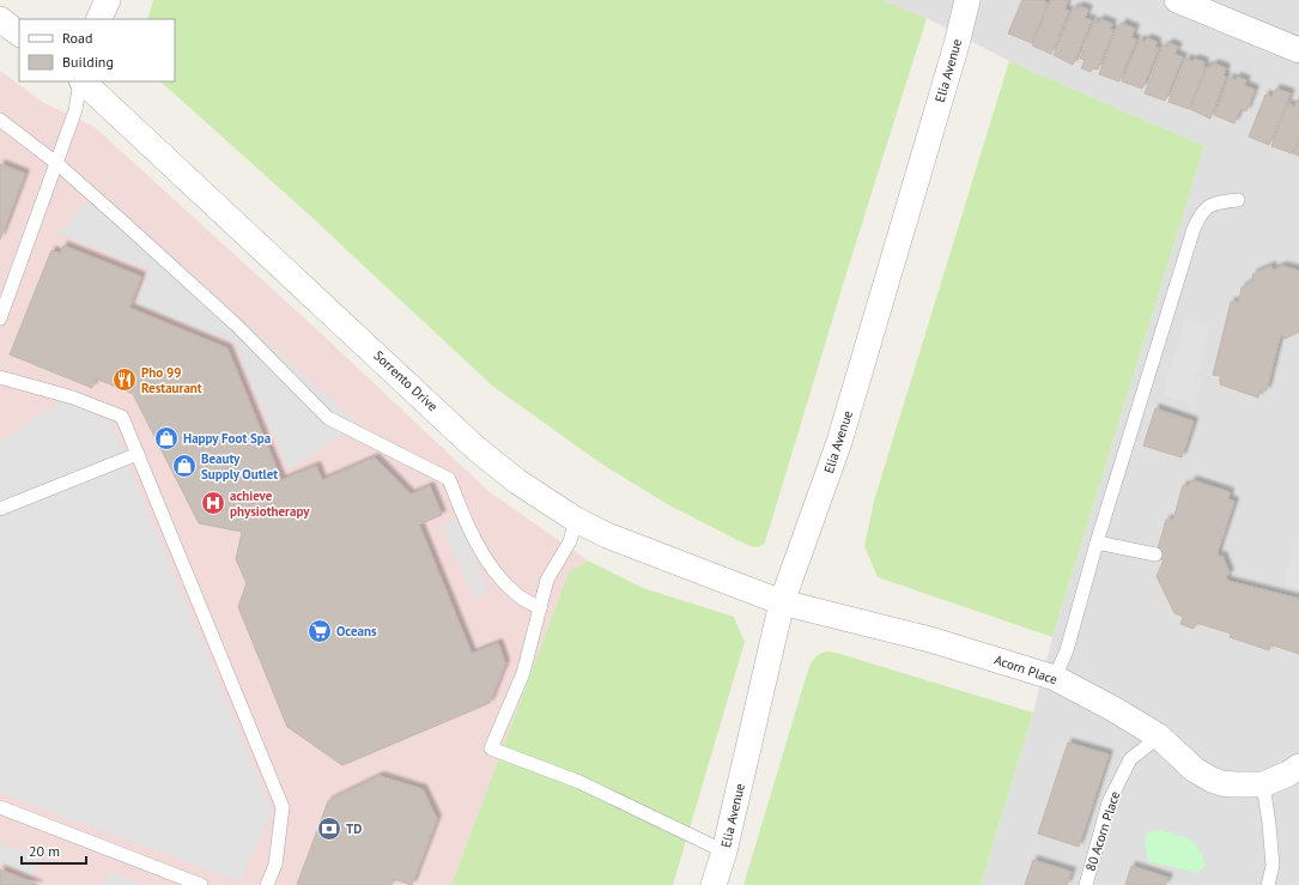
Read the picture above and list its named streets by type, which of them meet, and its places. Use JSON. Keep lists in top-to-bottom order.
{
  "streets": {
    "street": ["Elia Avenue", "Sorrento Drive", "Acorn Place"],
    "lane": ["80 Acorn Place"]
  },
  "crossings": [
    ["Elia Avenue", "Sorrento Drive"],
    ["Elia Avenue", "Acorn Place"],
    ["Sorrento Drive", "Acorn Place"],
    ["Acorn Place", "80 Acorn Place"]
  ],
  "places": {
    "restaurant": ["Pho 99 Restaurant"],
    "shop": ["Happy Foot Spa", "Beauty Supply Outlet"],
    "hospital": ["achieve physiotherapy"],
    "supermarket": ["Oceans"],
    "bank": ["TD"]
  },
  "legend": ["Road", "Building"],
  "scale_bar": "20 m"
}
